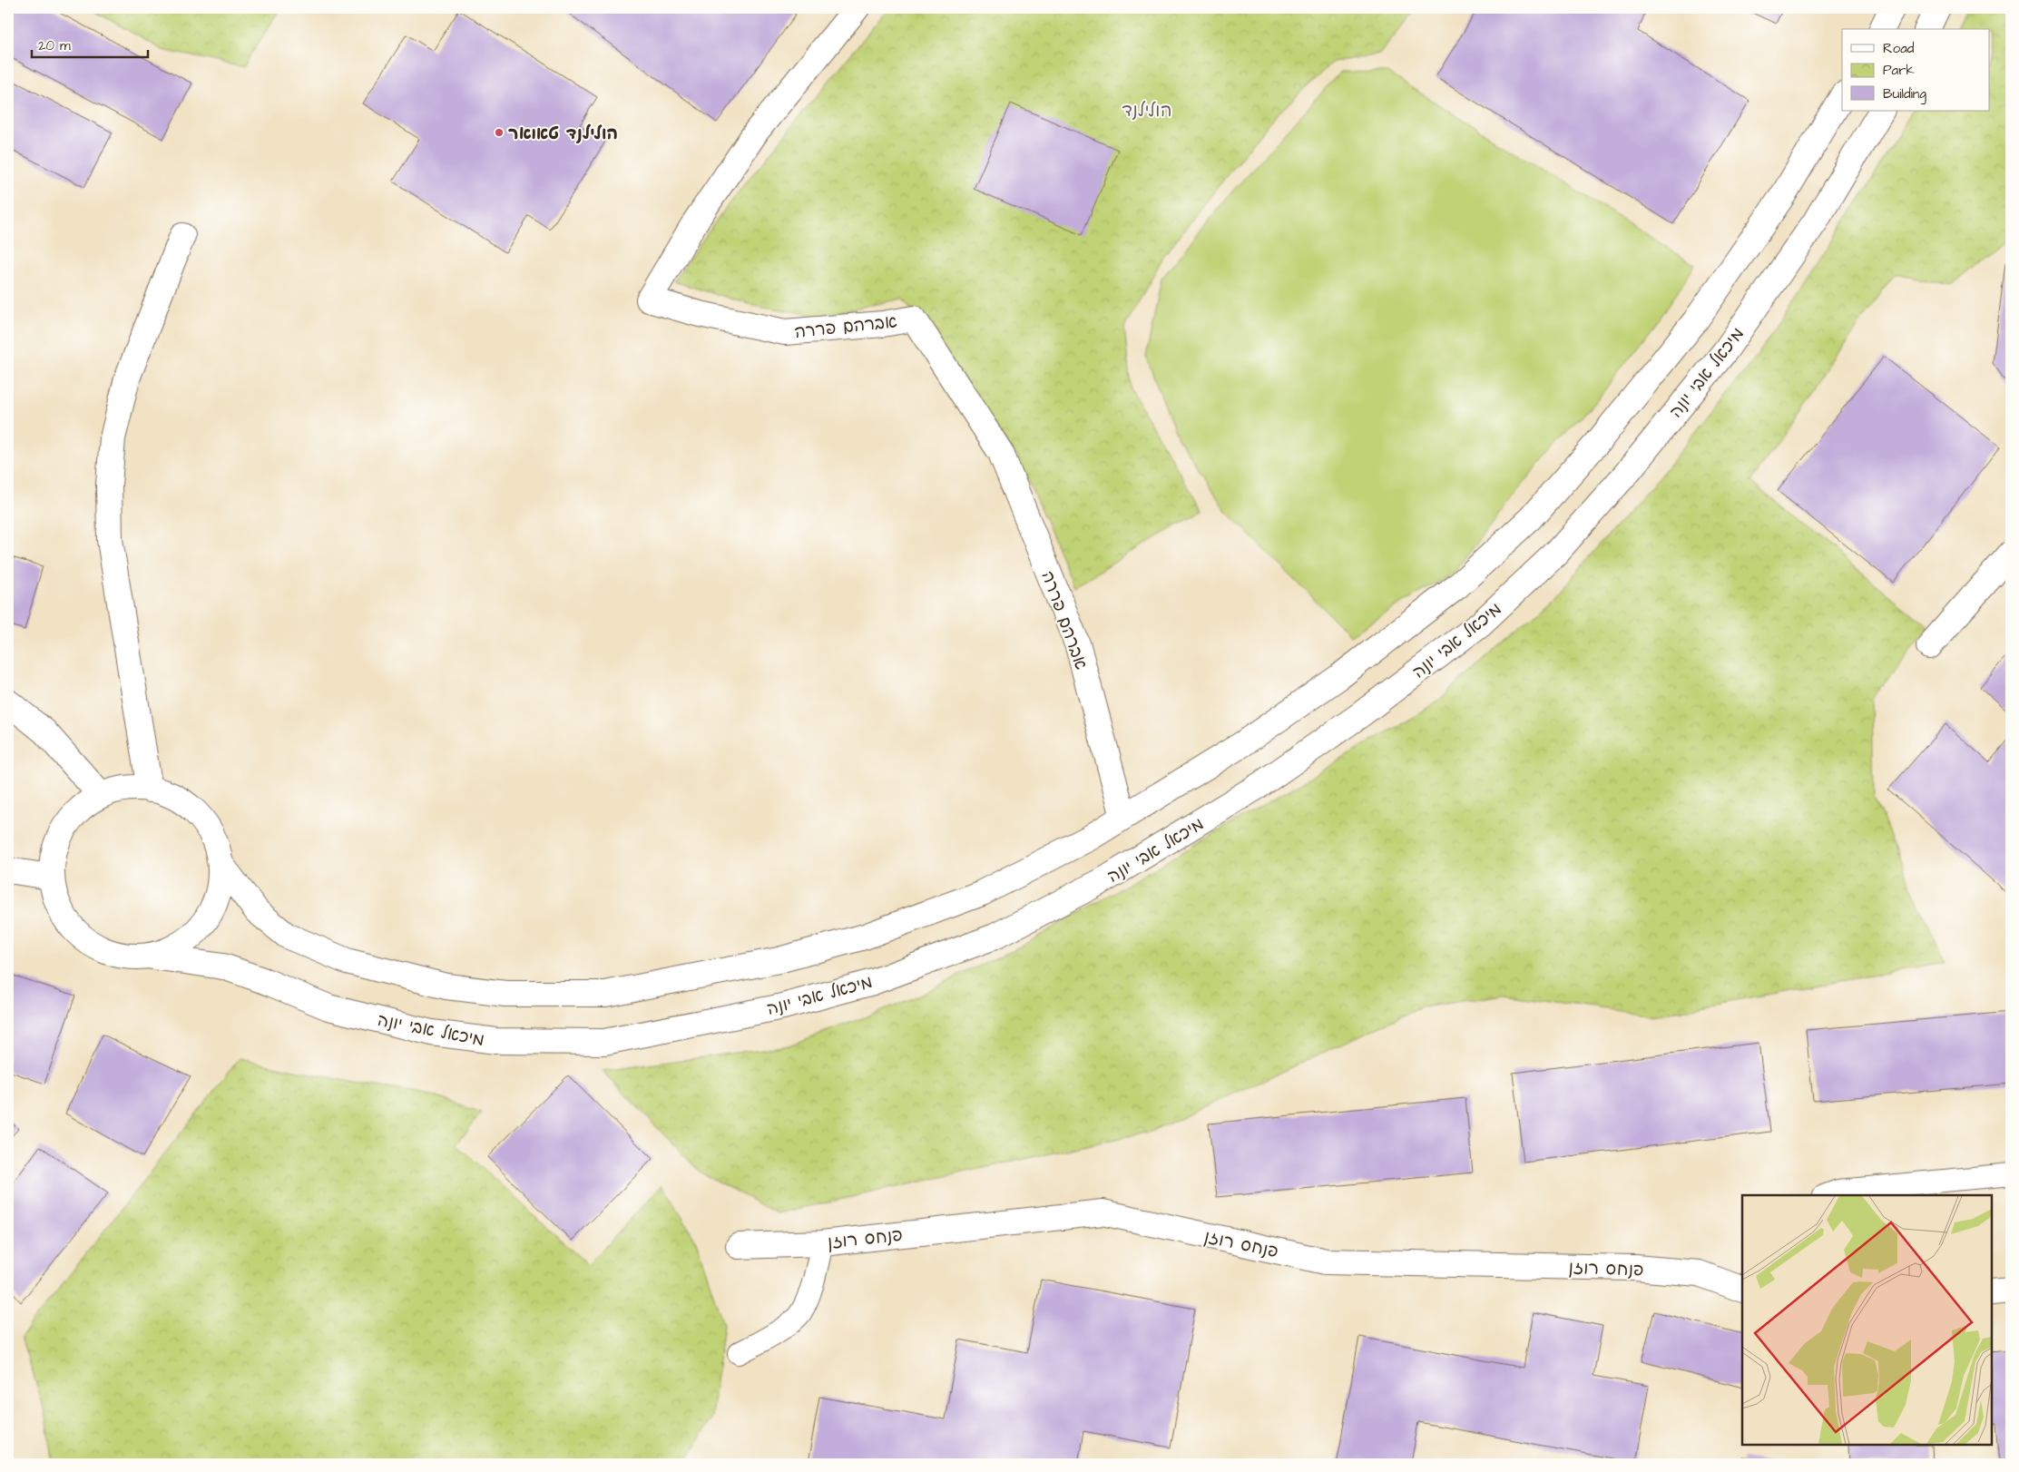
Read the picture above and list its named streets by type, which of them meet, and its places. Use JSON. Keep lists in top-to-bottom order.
{
  "streets": {
    "street": ["אברהם פררה", "מיכאל אבי יונה", "פנחס רוזן"]
  },
  "districts": ["הולילנד"],
  "places": ["הולילנד טאואר"],
  "legend": ["Road", "Park", "Building"],
  "scale_bar": "20 m"
}
